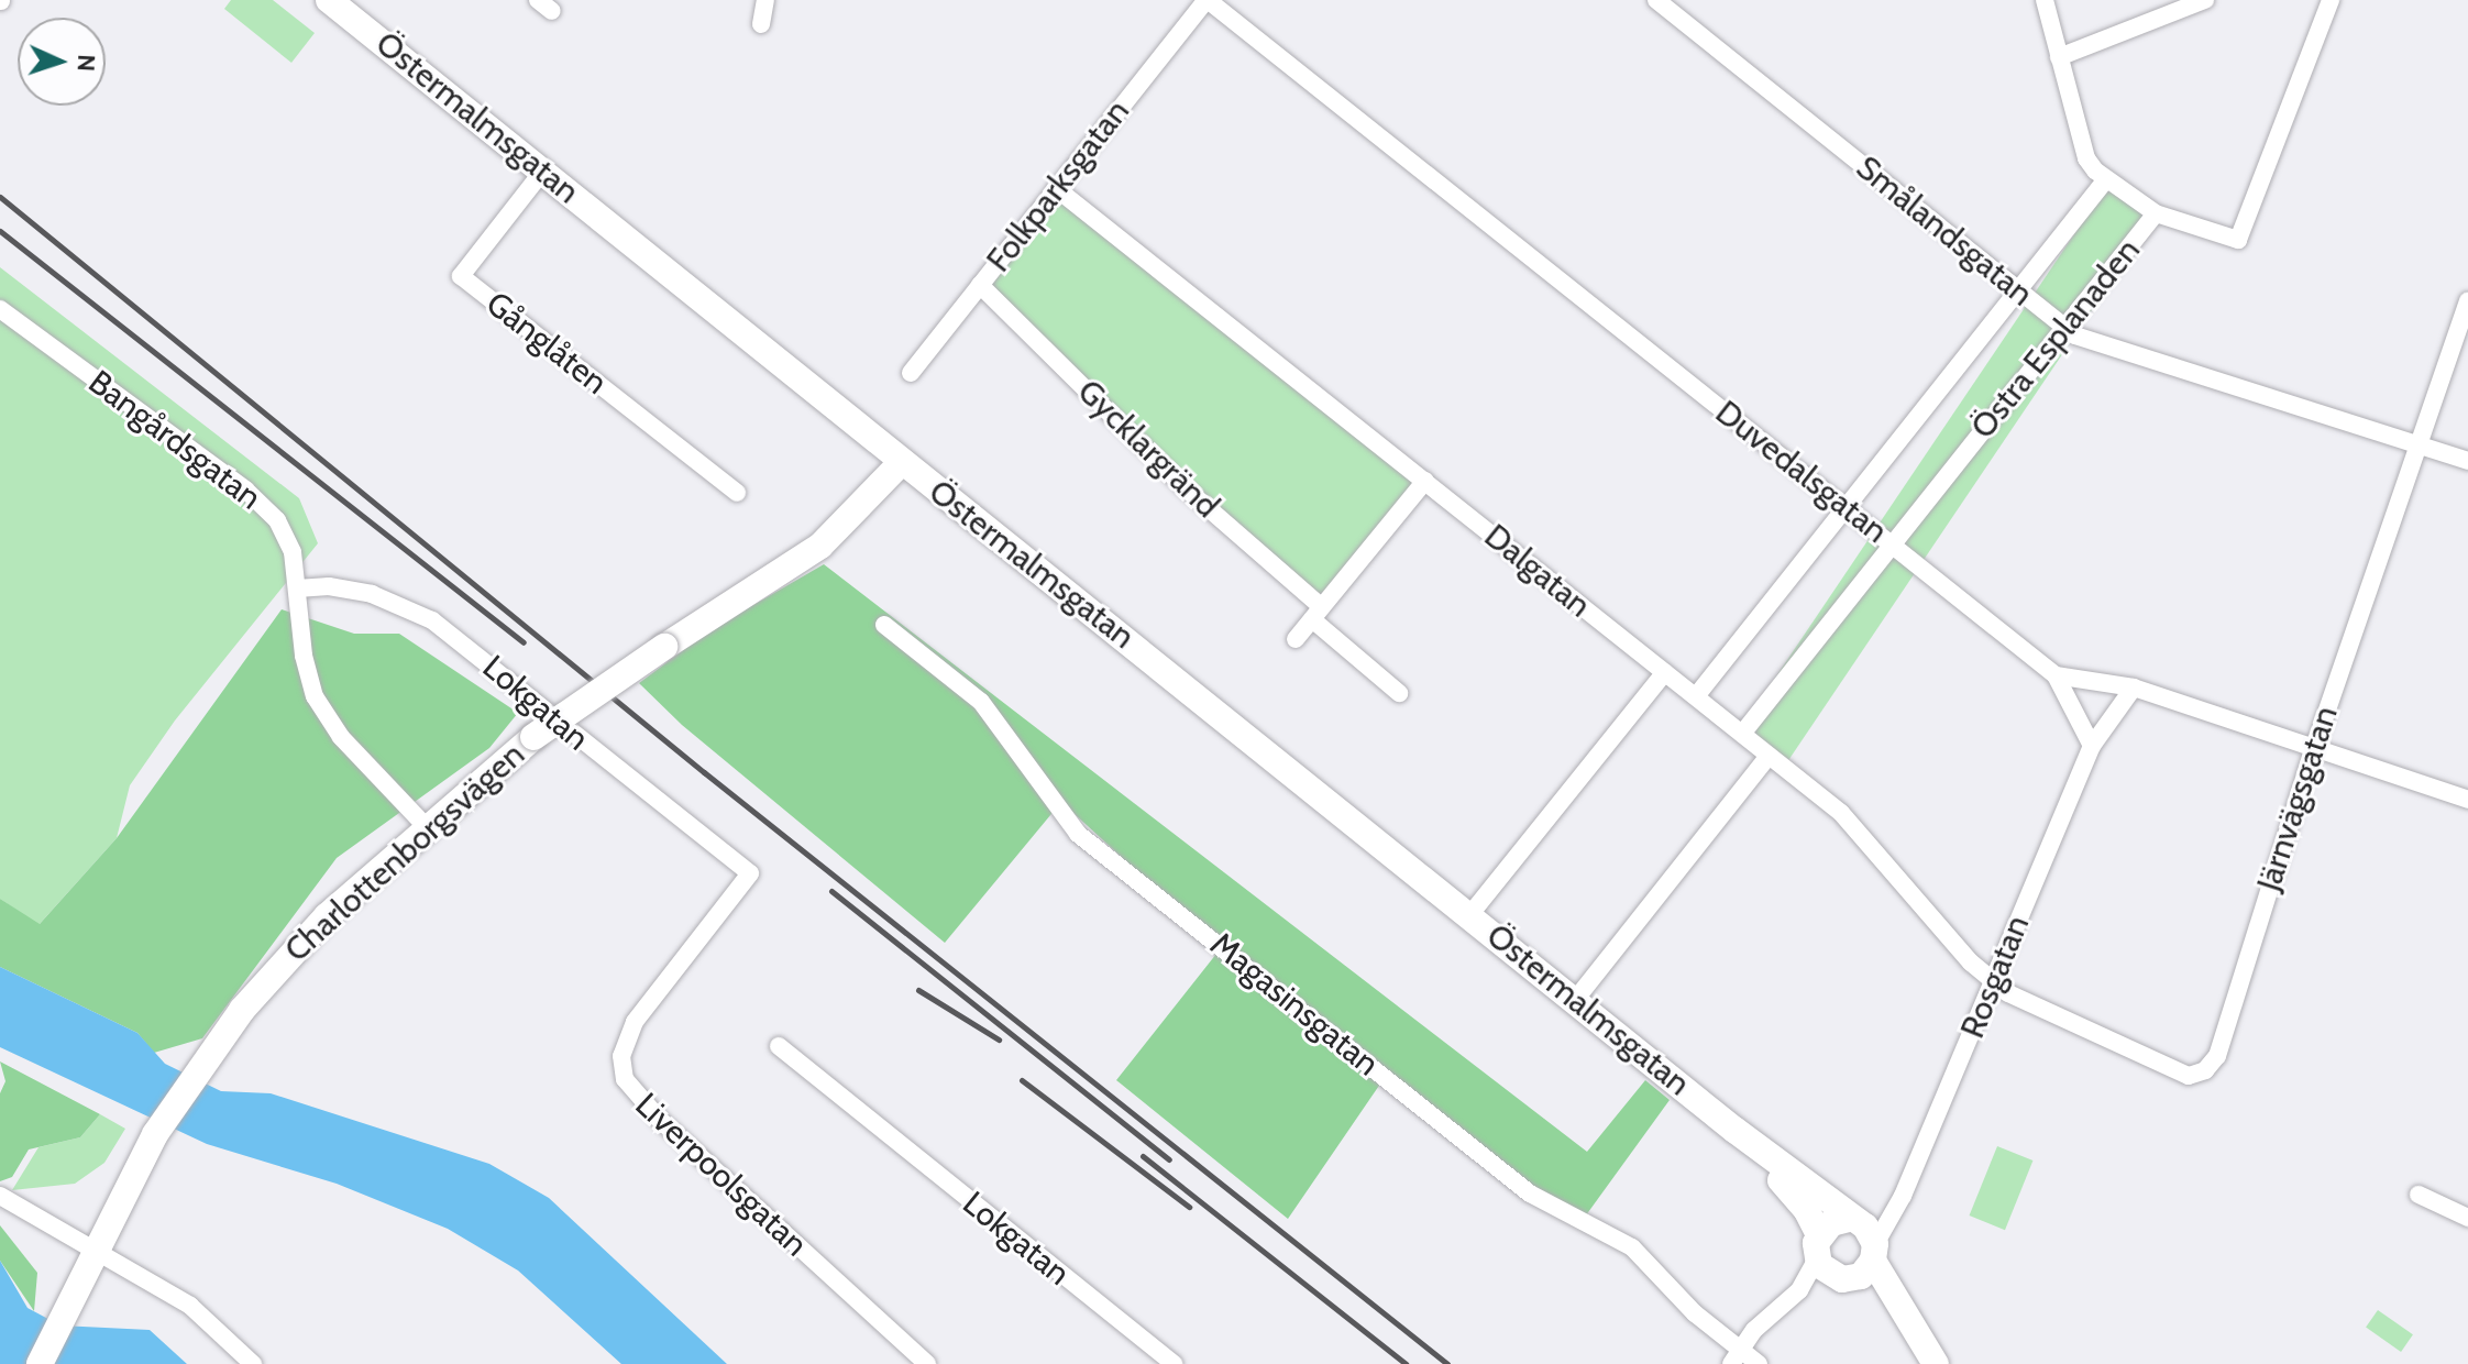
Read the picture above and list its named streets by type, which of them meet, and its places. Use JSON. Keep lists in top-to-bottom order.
{
  "streets": {
    "main road": ["Östermalmsgatan", "Charlottenborgsvägen"],
    "street": [
      "Folkparksgatan",
      "Smålandsgatan",
      "Östra Esplanaden",
      "Gånglåten",
      "Bangårdsgatan",
      "Gycklargränd",
      "Duvedalsgatan",
      "Dalgatan",
      "Lokgatan",
      "Järnvägsgatan",
      "Rosgatan",
      "Magasinsgatan",
      "Liverpoolsgatan"
    ]
  },
  "crossings": [
    ["Östermalmsgatan", "Gånglåten"],
    ["Östermalmsgatan", "Charlottenborgsvägen"],
    ["Östermalmsgatan", "Rosgatan"],
    ["Folkparksgatan", "Gycklargränd"],
    ["Folkparksgatan", "Duvedalsgatan"],
    ["Folkparksgatan", "Dalgatan"],
    ["Smålandsgatan", "Östra Esplanaden"],
    ["Smålandsgatan", "Järnvägsgatan"],
    ["Östra Esplanaden", "Duvedalsgatan"],
    ["Östra Esplanaden", "Dalgatan"],
    ["Bangårdsgatan", "Lokgatan"],
    ["Bangårdsgatan", "Charlottenborgsvägen"],
    ["Dalgatan", "Järnvägsgatan"],
    ["Dalgatan", "Rosgatan"],
    ["Lokgatan", "Liverpoolsgatan"],
    ["Järnvägsgatan", "Rosgatan"]
  ],
  "north": "right"
}
